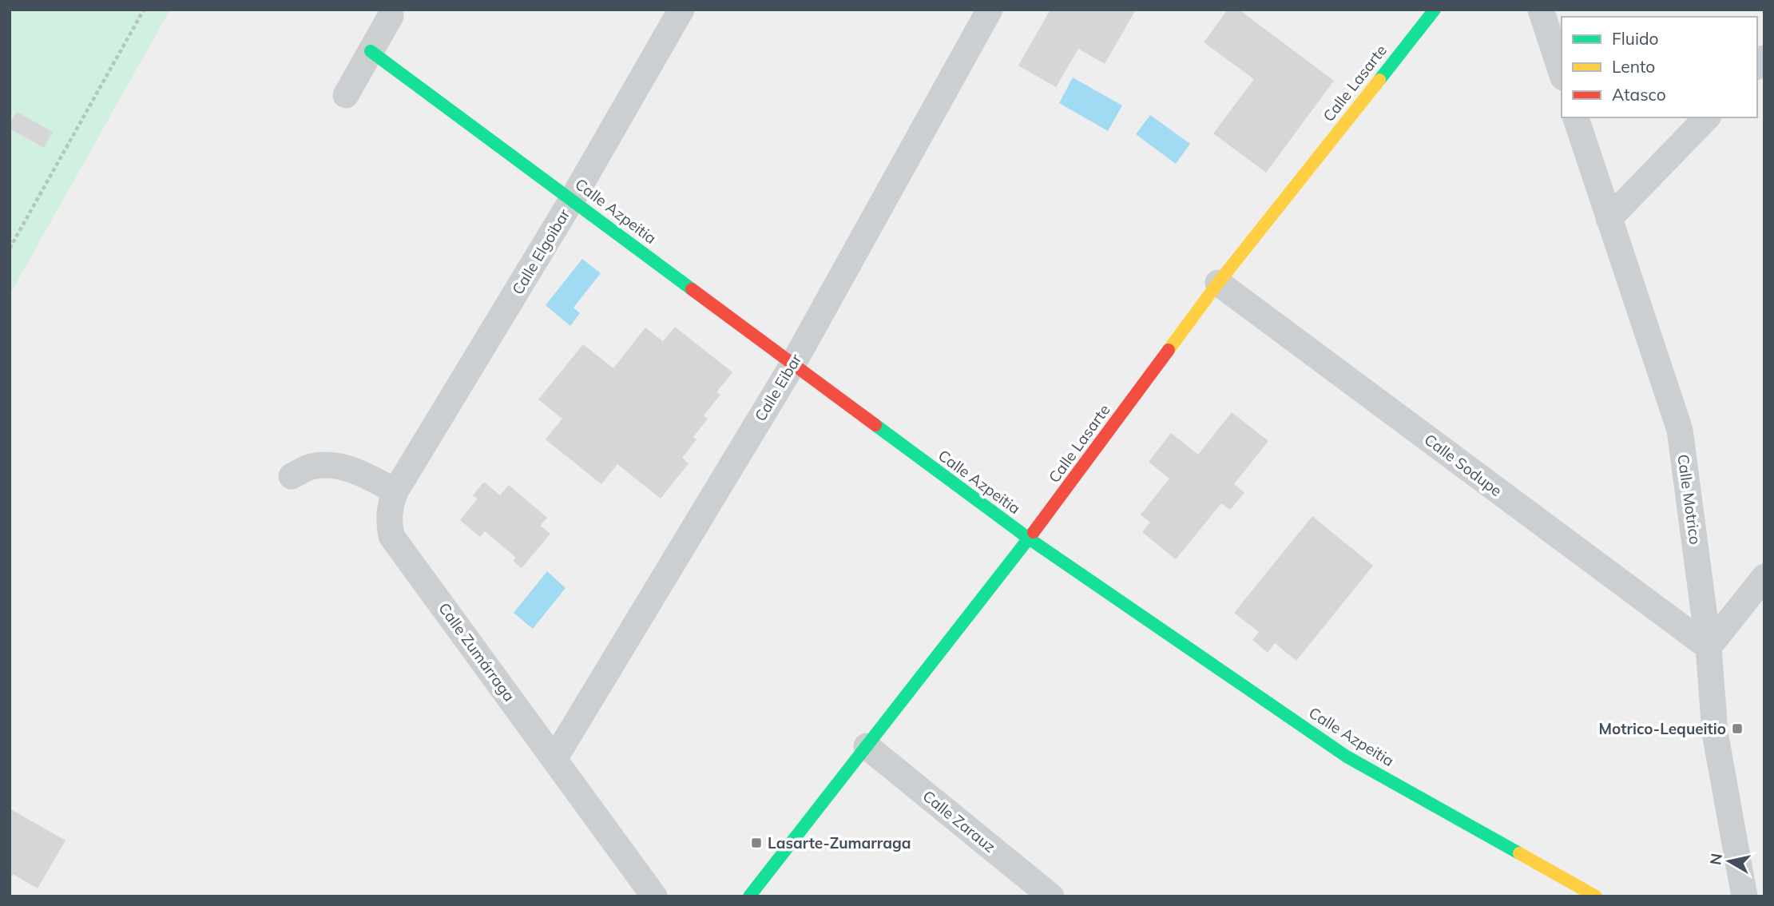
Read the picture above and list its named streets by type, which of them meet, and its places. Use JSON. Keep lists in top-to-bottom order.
{
  "streets": {
    "street": [
      "Calle Lasarte",
      "Calle Azpeitia",
      "Calle Elgoibar",
      "Calle Eibar",
      "Calle Sodupe",
      "Calle Motrico",
      "Calle Zumárraga",
      "Calle Zarauz"
    ]
  },
  "crossings": [
    ["Calle Lasarte", "Calle Azpeitia"],
    ["Calle Lasarte", "Calle Sodupe"],
    ["Calle Lasarte", "Calle Zarauz"],
    ["Calle Azpeitia", "Calle Elgoibar"],
    ["Calle Azpeitia", "Calle Eibar"],
    ["Calle Elgoibar", "Calle Zumárraga"],
    ["Calle Eibar", "Calle Zumárraga"],
    ["Calle Sodupe", "Calle Motrico"]
  ],
  "places": {
    "transit": ["Motrico-Lequeitio", "Lasarte-Zumarraga"]
  },
  "legend": ["Fluido", "Lento", "Atasco"],
  "north": "left"
}
